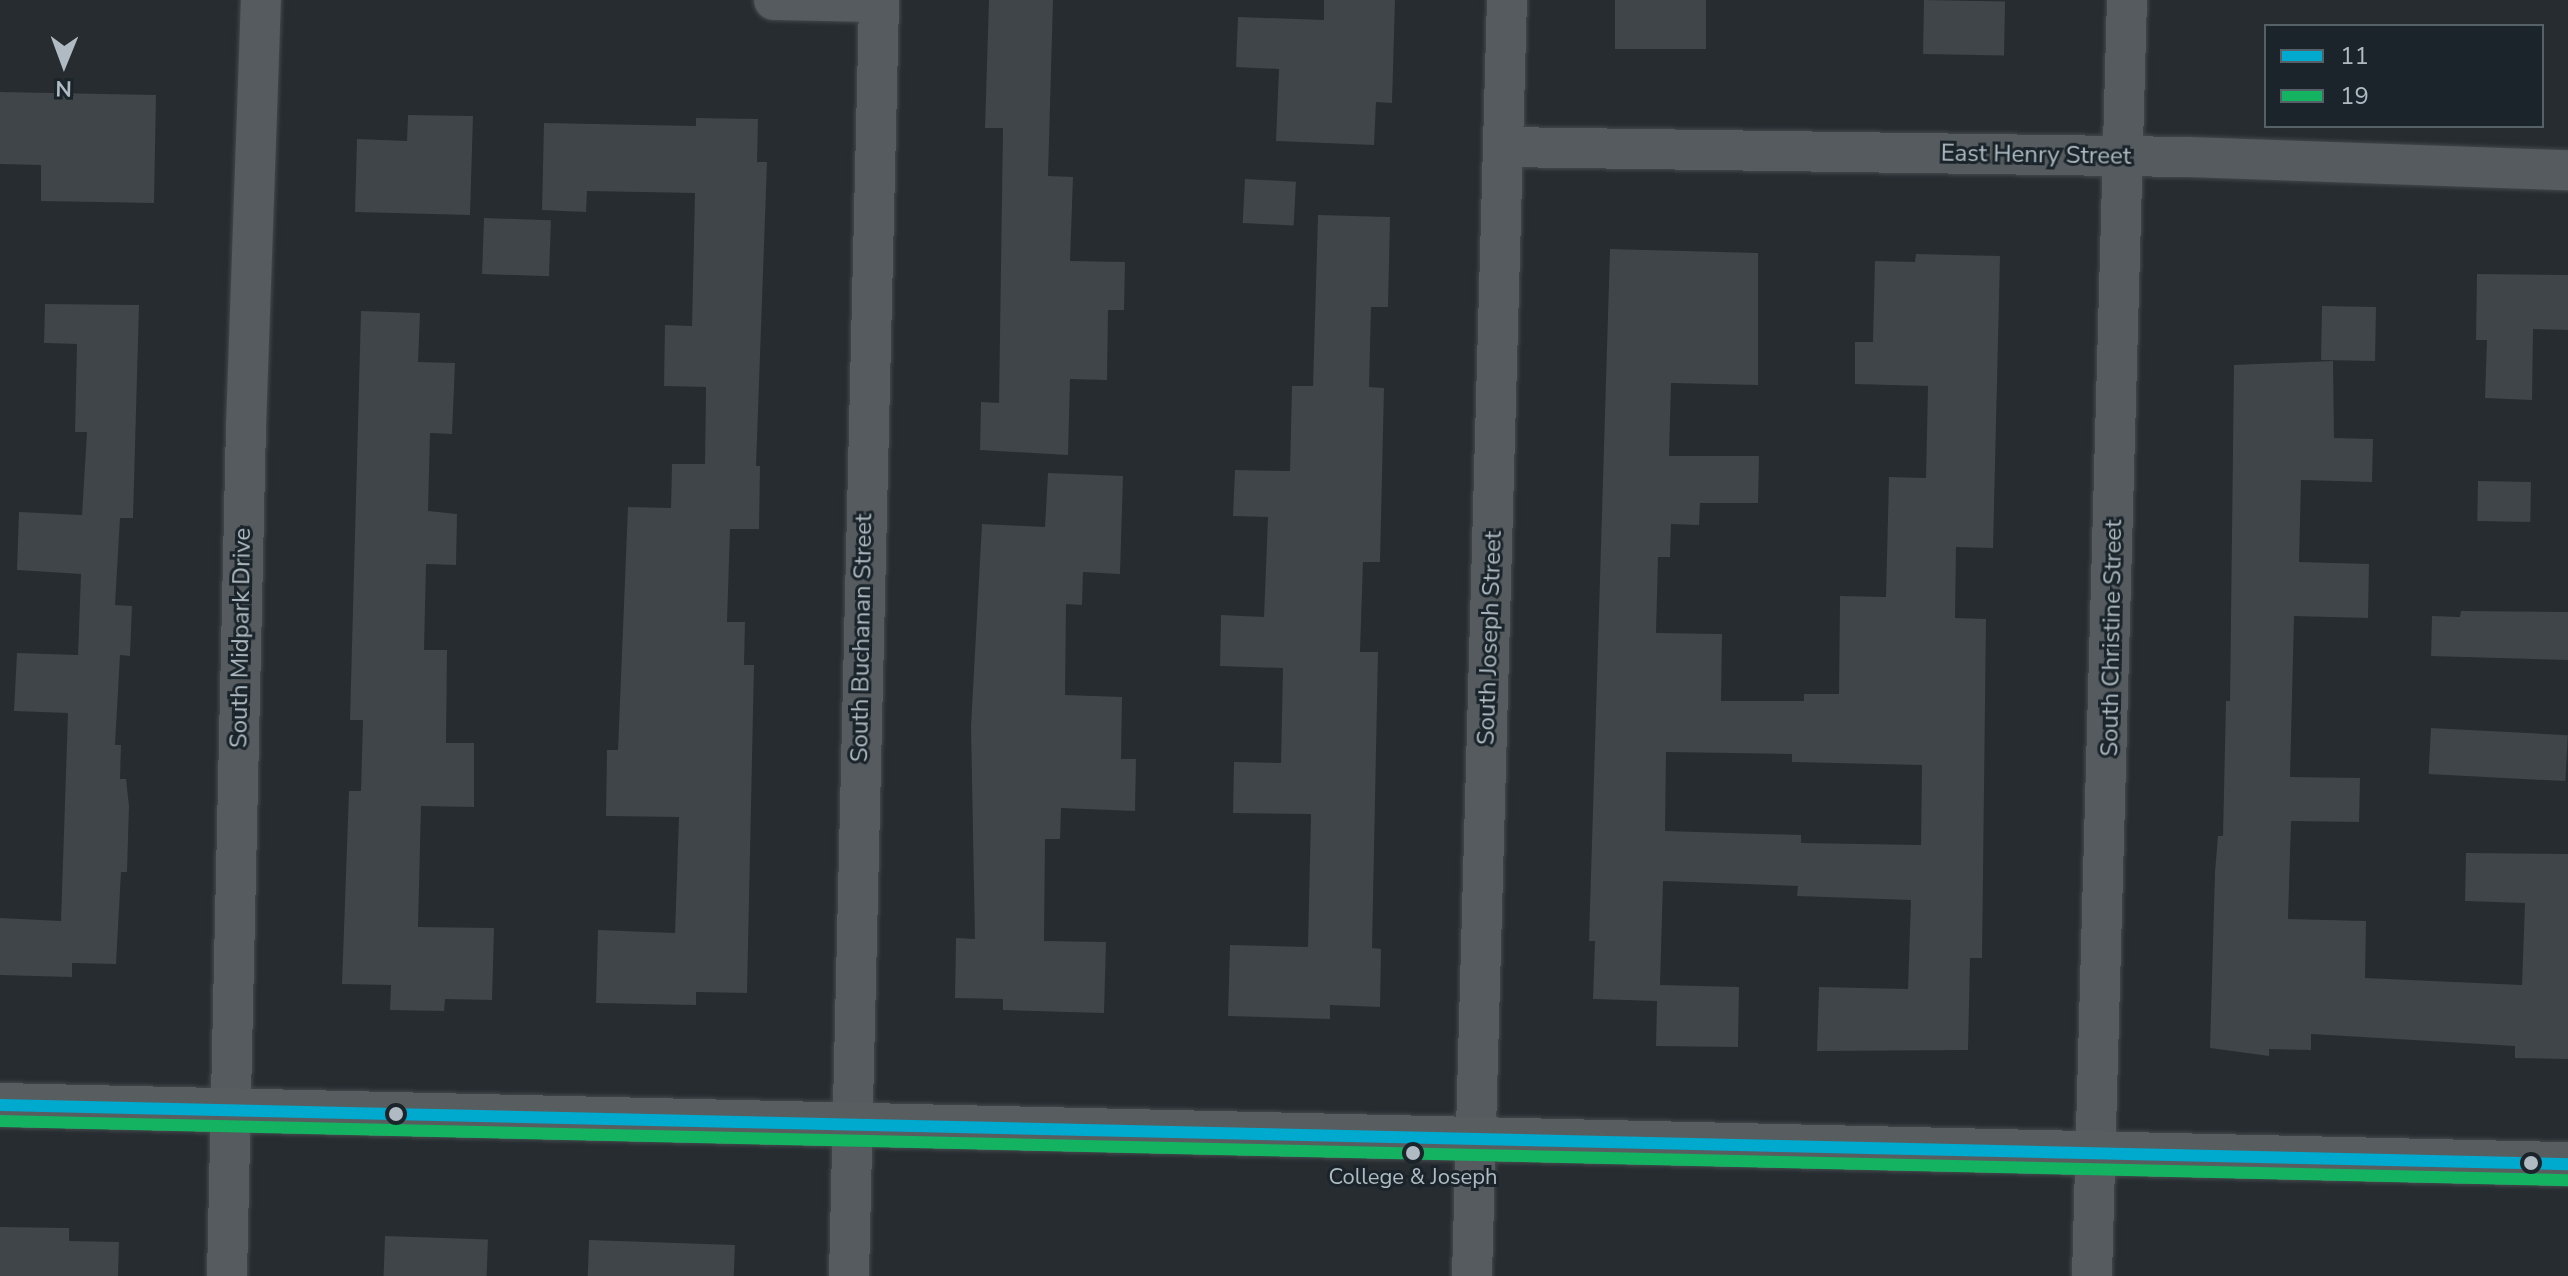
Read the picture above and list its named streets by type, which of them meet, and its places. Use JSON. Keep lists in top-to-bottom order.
{
  "streets": {
    "street": [
      "East Henry Street",
      "South Midpark Drive",
      "South Buchanan Street",
      "South Joseph Street",
      "South Christine Street"
    ]
  },
  "crossings": [
    ["East Henry Street", "South Joseph Street"],
    ["East Henry Street", "South Christine Street"]
  ],
  "places": ["College & Joseph"],
  "lines": ["transit line 11", "transit line 19"],
  "legend": ["11", "19"],
  "north": "bottom"
}
